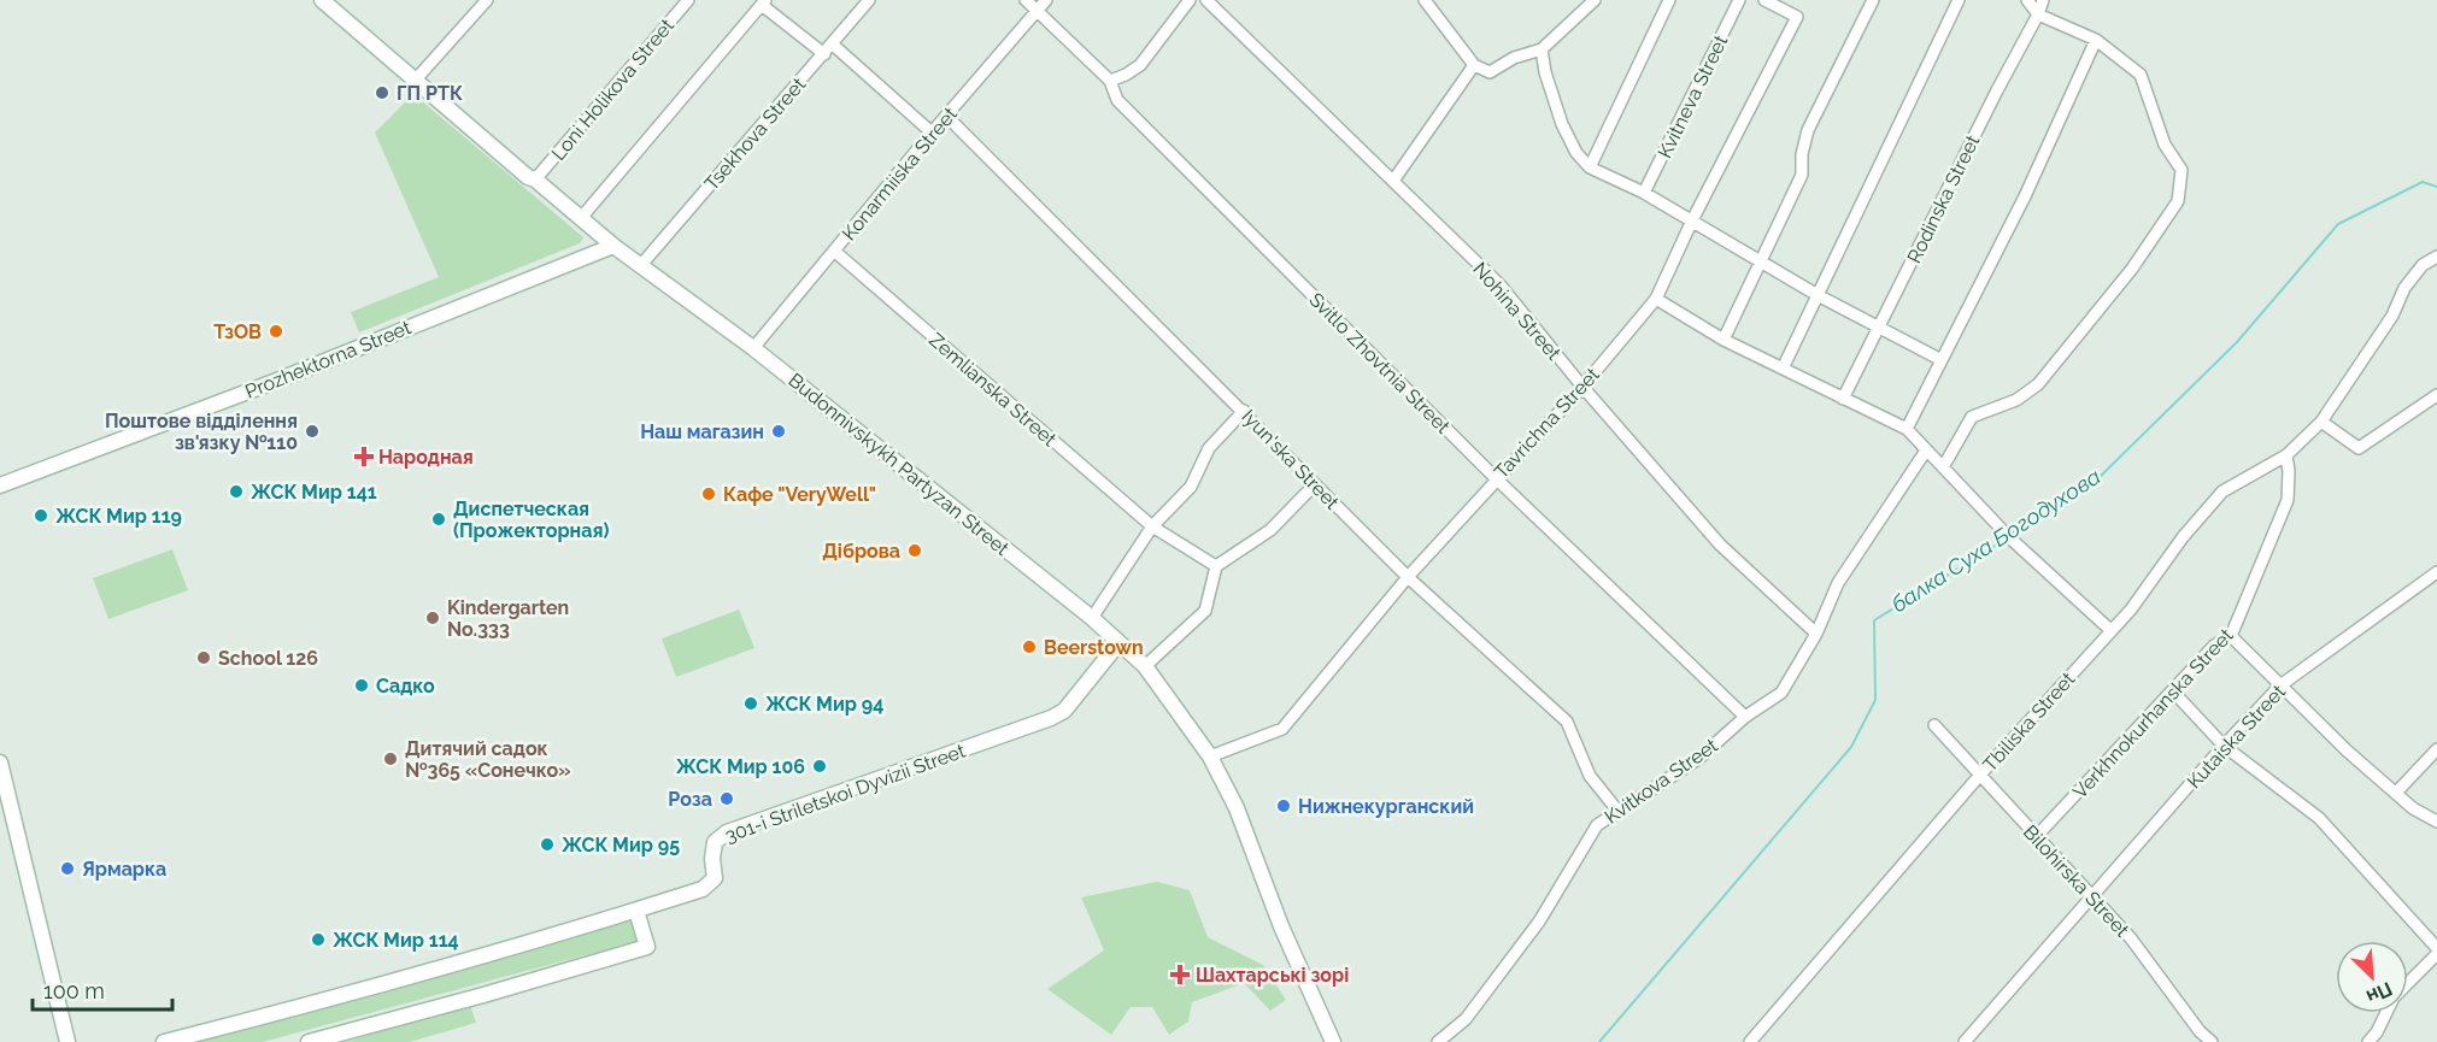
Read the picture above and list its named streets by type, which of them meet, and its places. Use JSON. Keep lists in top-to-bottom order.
{
  "streets": {
    "street": [
      "Loni Holikova Street",
      "Kvitneva Street",
      "Tsekhova Street",
      "Konarmiiska Street",
      "Rodinska Street",
      "Nohina Street",
      "Prozhektorna Street",
      "Svitlo Zhovtnia Street",
      "Zemlianska Street",
      "Tavrichna Street",
      "Iyun'ska Street",
      "Budonnivskykh Partyzan Street",
      "Verkhnokurhanska Street",
      "Tbiliska Street",
      "Kutaiska Street",
      "Kvitkova Street",
      "301-i Striletskoi Dyvizii Street",
      "Bilohirska Street"
    ]
  },
  "crossings": [
    ["Loni Holikova Street", "Budonnivskykh Partyzan Street"],
    ["Tsekhova Street", "Budonnivskykh Partyzan Street"],
    ["Konarmiiska Street", "Svitlo Zhovtnia Street"],
    ["Konarmiiska Street", "Zemlianska Street"],
    ["Konarmiiska Street", "Iyun'ska Street"],
    ["Konarmiiska Street", "Budonnivskykh Partyzan Street"],
    ["Nohina Street", "Tavrichna Street"],
    ["Nohina Street", "Kvitkova Street"],
    ["Prozhektorna Street", "Budonnivskykh Partyzan Street"],
    ["Svitlo Zhovtnia Street", "Tavrichna Street"],
    ["Svitlo Zhovtnia Street", "Kvitkova Street"],
    ["Tavrichna Street", "Iyun'ska Street"],
    ["Tavrichna Street", "Budonnivskykh Partyzan Street"],
    ["Iyun'ska Street", "Kvitkova Street"],
    ["Budonnivskykh Partyzan Street", "301-i Striletskoi Dyvizii Street"],
    ["Verkhnokurhanska Street", "Tbiliska Street"],
    ["Verkhnokurhanska Street", "Bilohirska Street"],
    ["Tbiliska Street", "Bilohirska Street"],
    ["Kutaiska Street", "Bilohirska Street"]
  ],
  "water": ["балка Суха Богодухова"],
  "places": {
    "other": [
      "ГП РТК",
      "ТзОВ",
      "Поштове відділення зв'язку №110",
      "Наш магазин",
      "ЖСК Мир 141",
      "Кафе \"VeryWell\"",
      "ЖСК Мир 119",
      "Диспетческая (Прожекторная)",
      "Діброва",
      "Kindergarten No.333",
      "Beerstown",
      "School 126",
      "Садко",
      "ЖСК Мир 94",
      "Дитячий садок №365 «Сонечко»",
      "ЖСК Мир 106",
      "Роза",
      "Нижнекурганский",
      "ЖСК Мир 95",
      "Ярмарка",
      "ЖСК Мир 114"
    ],
    "health": ["Народная", "Шахтарські зорі"]
  },
  "scale_bar": "100 m",
  "north": "bottom right"
}
